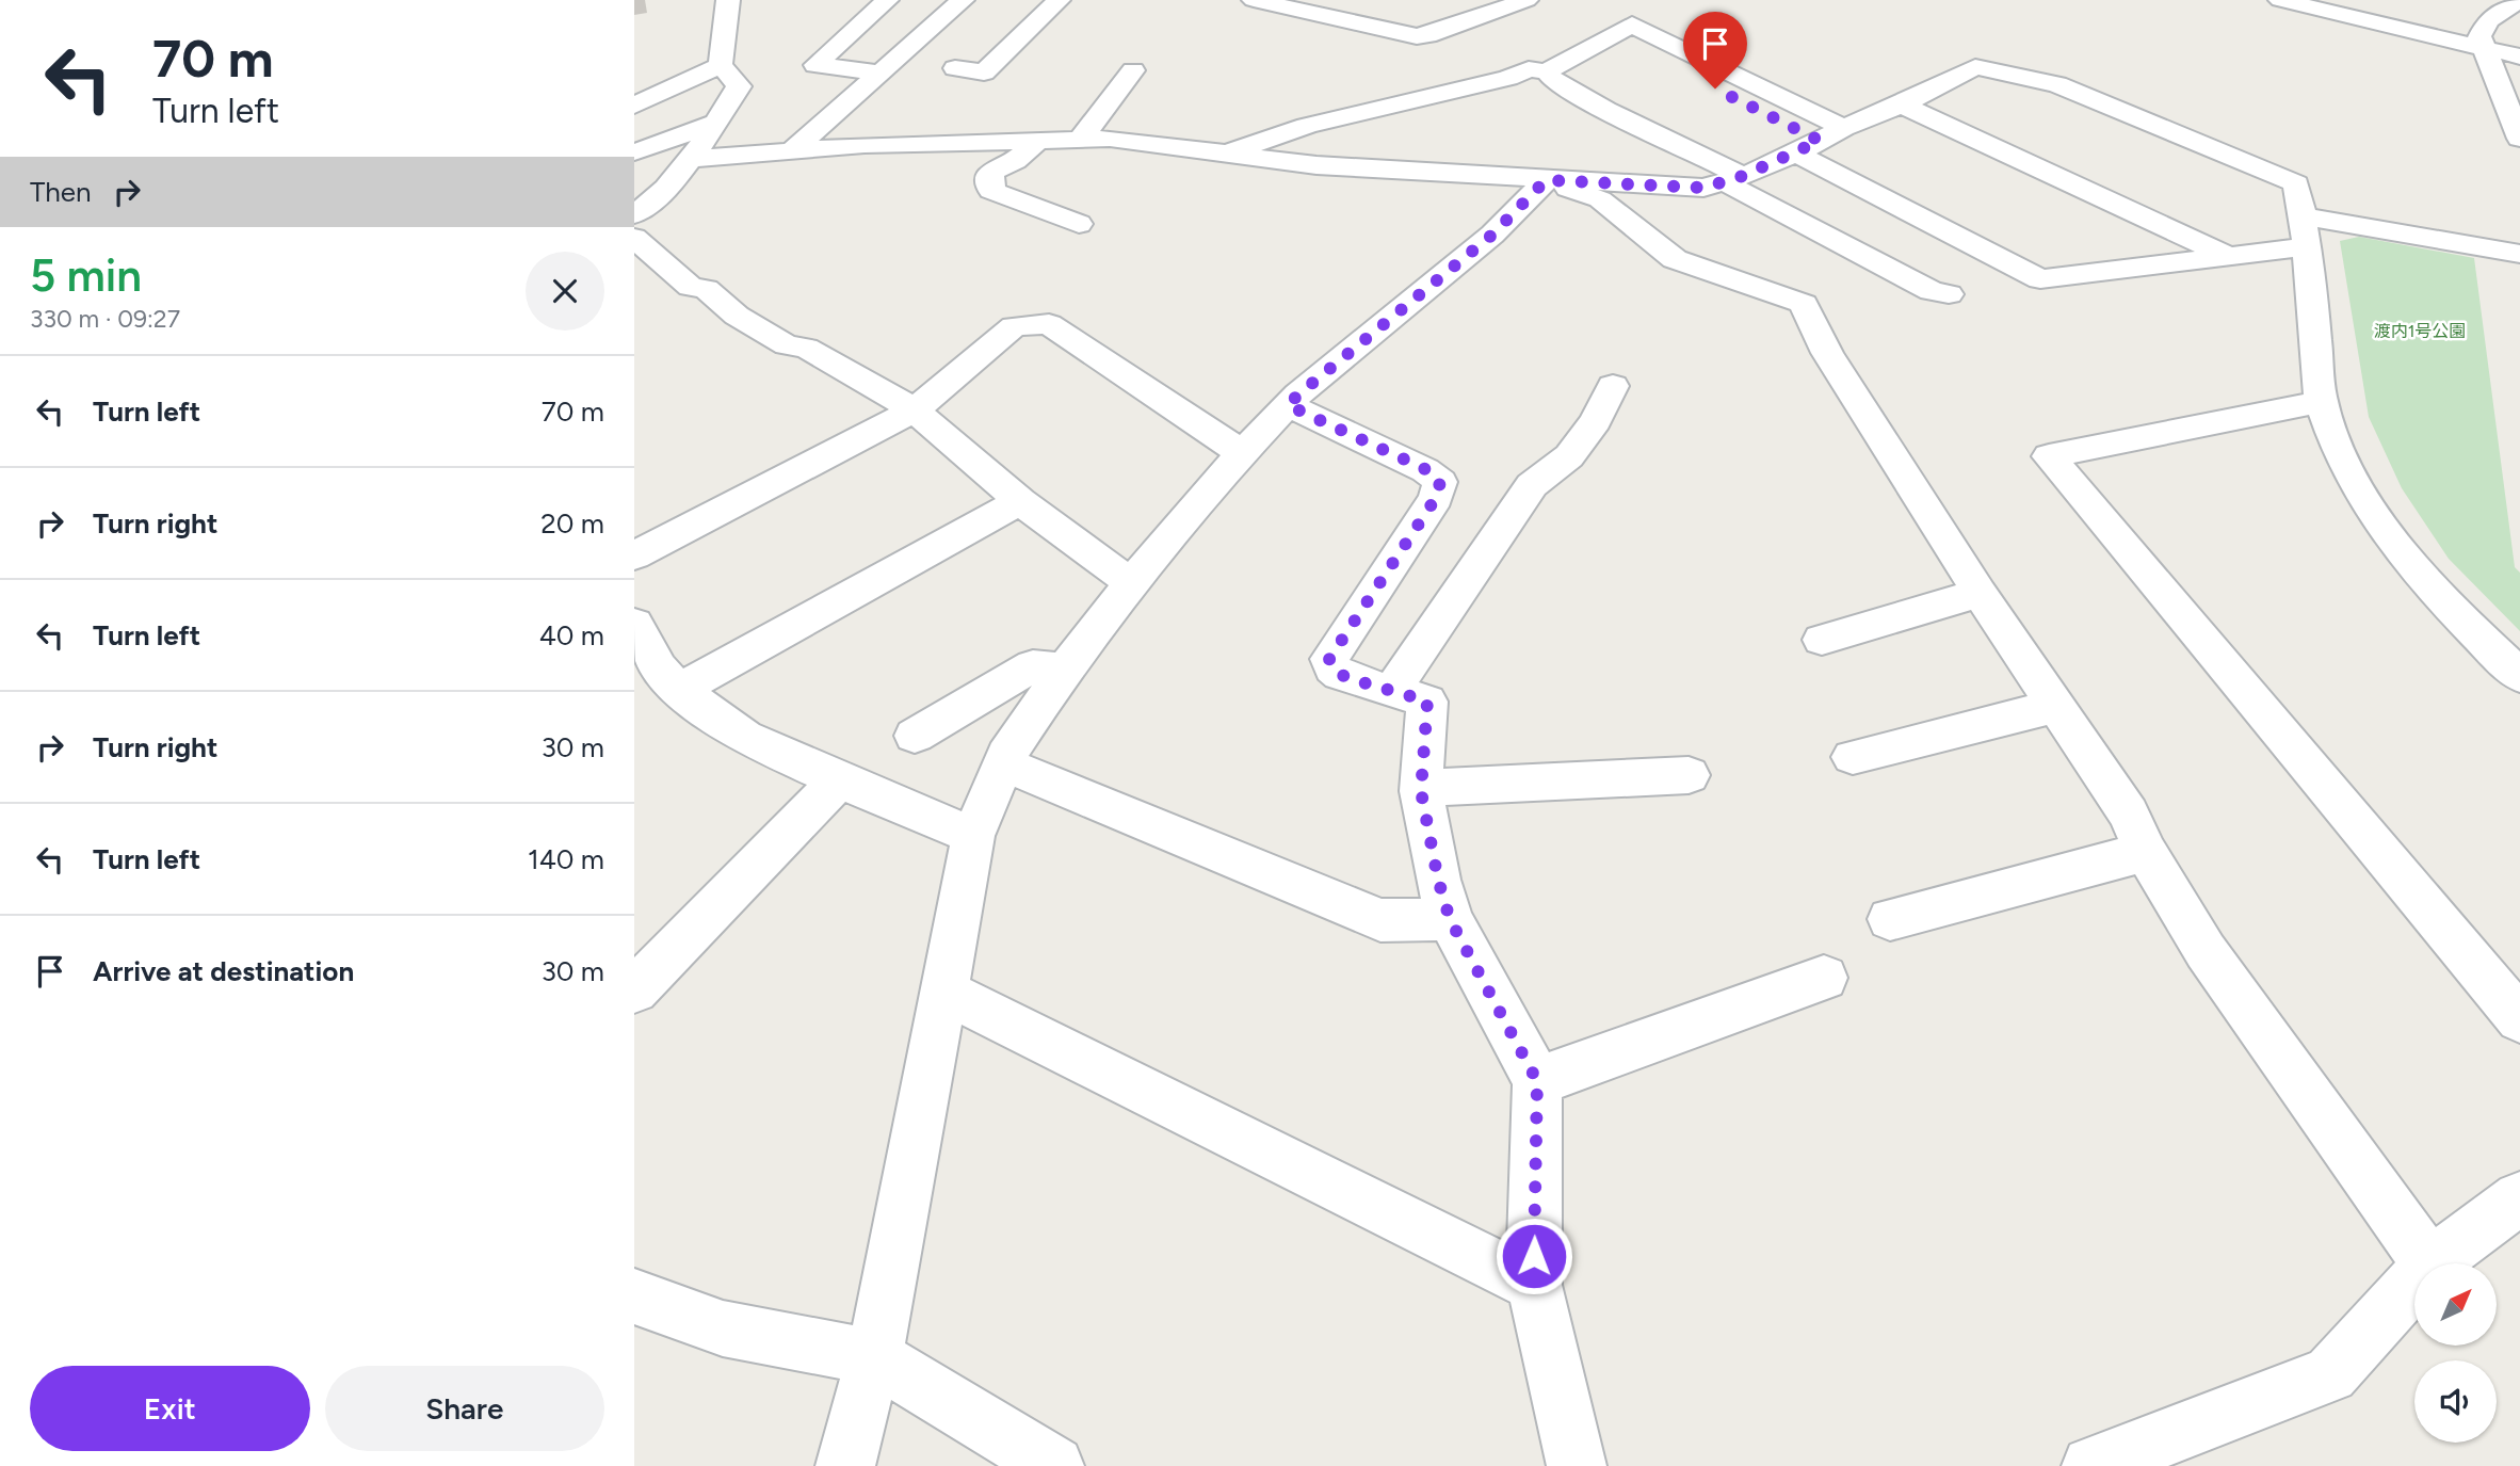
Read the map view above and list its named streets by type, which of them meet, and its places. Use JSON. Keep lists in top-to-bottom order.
{
  "parks": ["渡内1号公園"],
  "north": "top right",
  "page": {
    "turn": ["70 m", "Turn left"],
    "then": "Then",
    "heading": ["5 min", "330 m · 09:27"],
    "list": [
      {
        "name": "Turn left",
        "value": "70 m"
      },
      {
        "name": "Turn right",
        "value": "20 m"
      },
      {
        "name": "Turn left",
        "value": "40 m"
      },
      {
        "name": "Turn right",
        "value": "30 m"
      },
      {
        "name": "Turn left",
        "value": "140 m"
      },
      {
        "name": "Arrive at destination",
        "value": "30 m"
      }
    ],
    "buttons": ["Exit", "Share"]
  }
}
